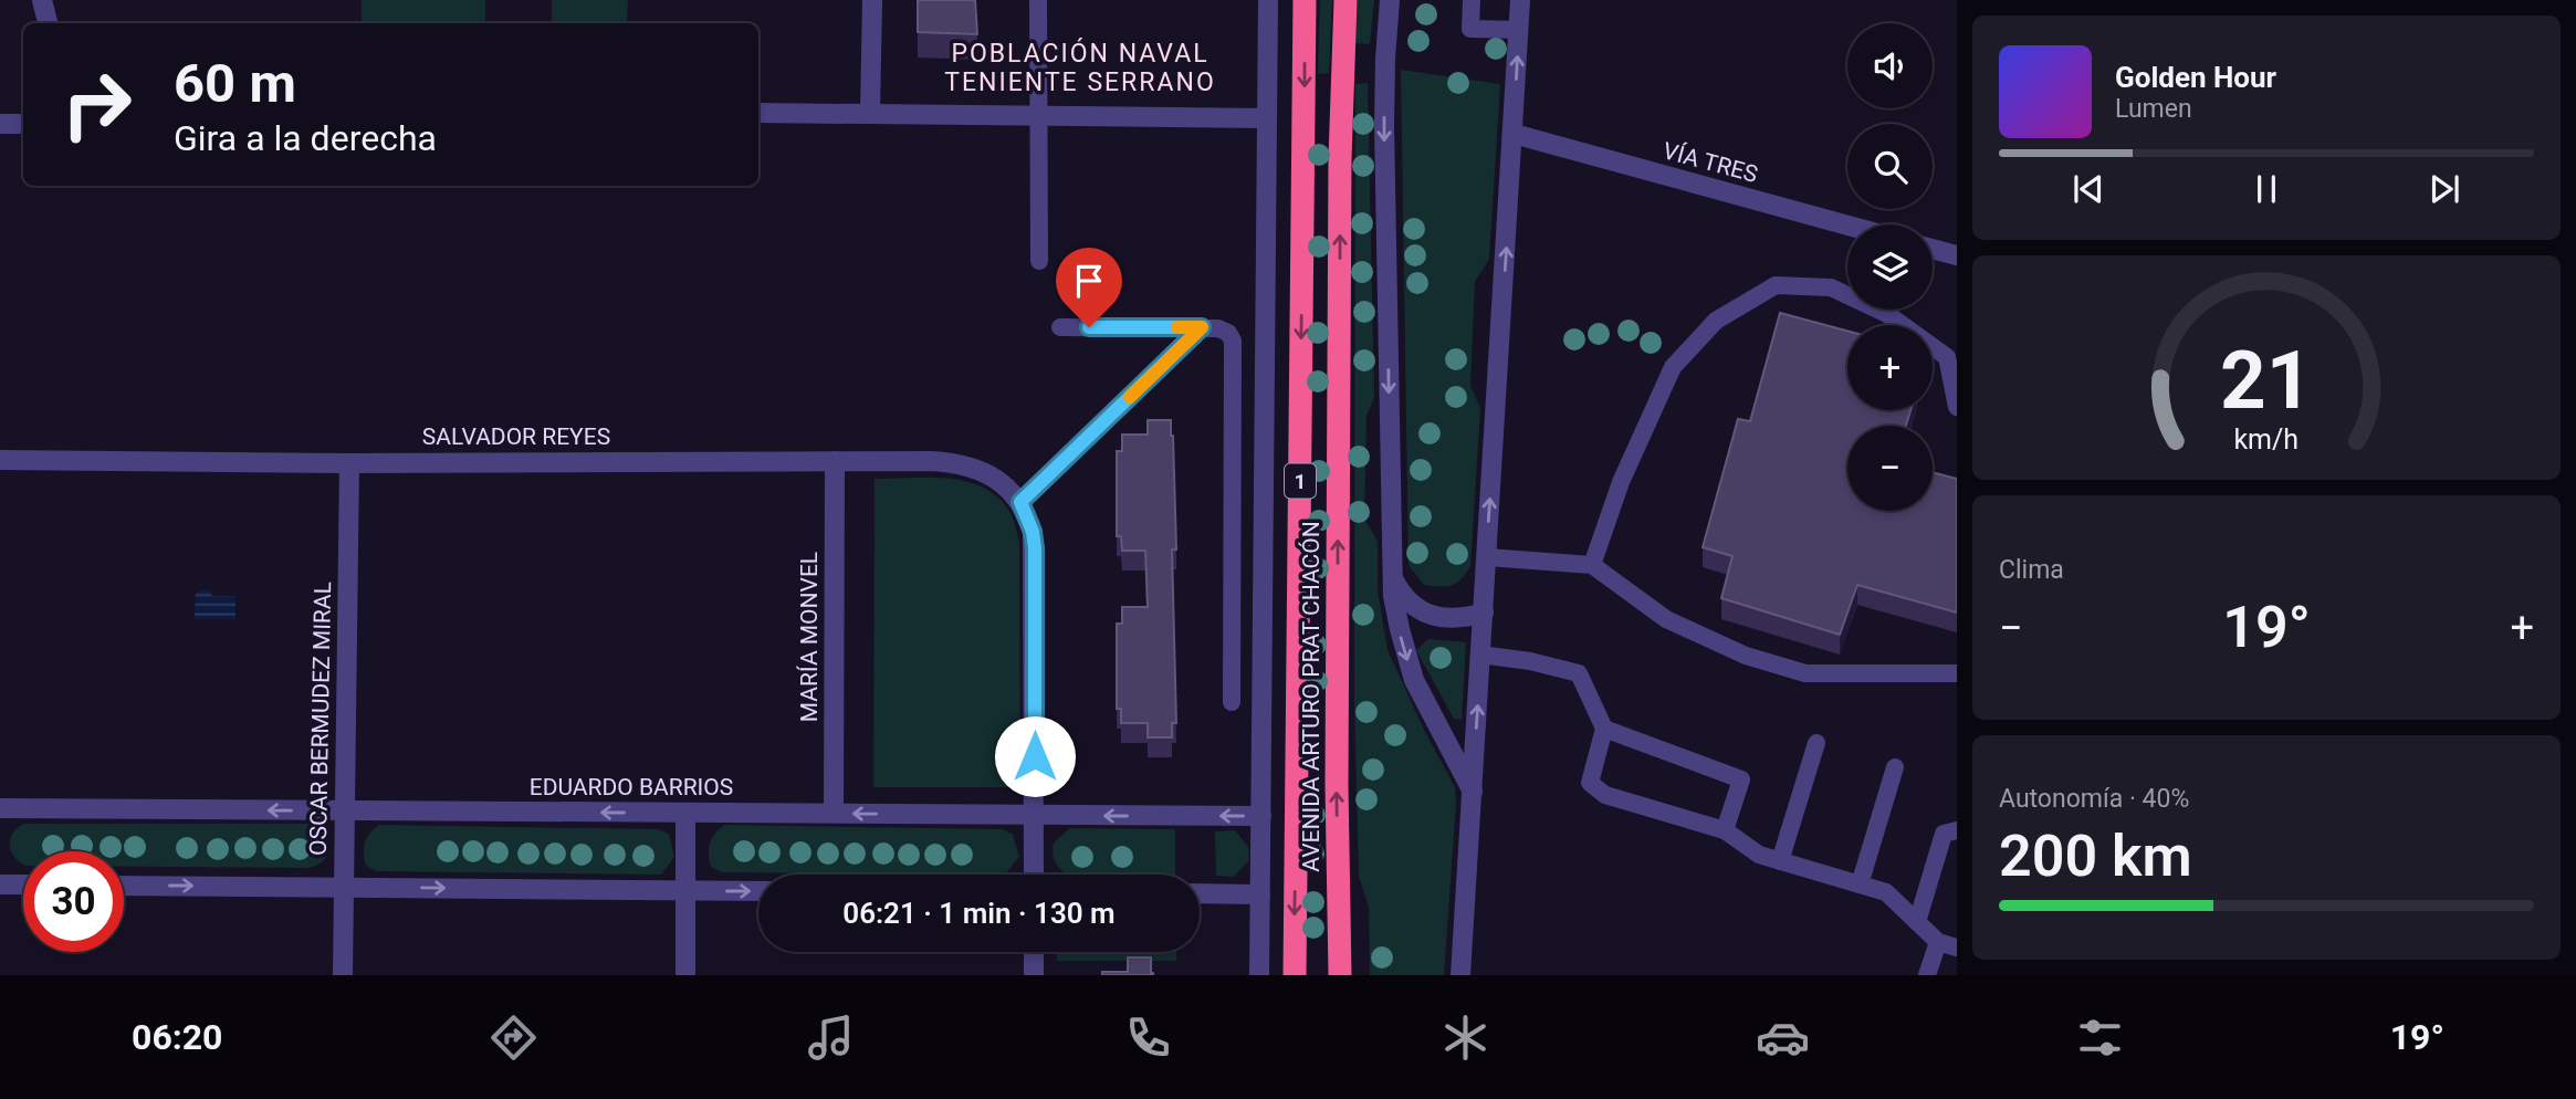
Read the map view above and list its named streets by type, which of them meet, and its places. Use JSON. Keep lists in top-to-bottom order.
{
  "streets": {
    "highway": ["1", "AVENIDA ARTURO PRAT CHACÓN"],
    "street": [
      "VÍA TRES",
      "SALVADOR REYES",
      "MARÍA MONVEL",
      "OSCAR BERMUDEZ MIRAL",
      "EDUARDO BARRIOS"
    ]
  },
  "crossings": [
    ["SALVADOR REYES", "MARÍA MONVEL"],
    ["SALVADOR REYES", "OSCAR BERMUDEZ MIRAL"],
    ["MARÍA MONVEL", "EDUARDO BARRIOS"],
    ["AVENIDA ARTURO PRAT CHACÓN", "EDUARDO BARRIOS"],
    ["OSCAR BERMUDEZ MIRAL", "EDUARDO BARRIOS"]
  ],
  "districts": ["POBLACIÓN NAVAL TENIENTE SERRANO"],
  "page": {
    "map_buttons": ["+", "−"],
    "turn": ["60 m", "Gira a la derecha"],
    "song": ["Golden Hour", "Lumen"],
    "tile": [
      "Clima",
      ["Autonomía · 40%", "200 km"]
    ],
    "heat": ["−", "19°", "+"],
    "limit": "30",
    "trip": "06:21 · 1 min · 130 m",
    "tabs": ["06:20", "19°"],
    "gauge": ["21", "km/h"]
  }
}
